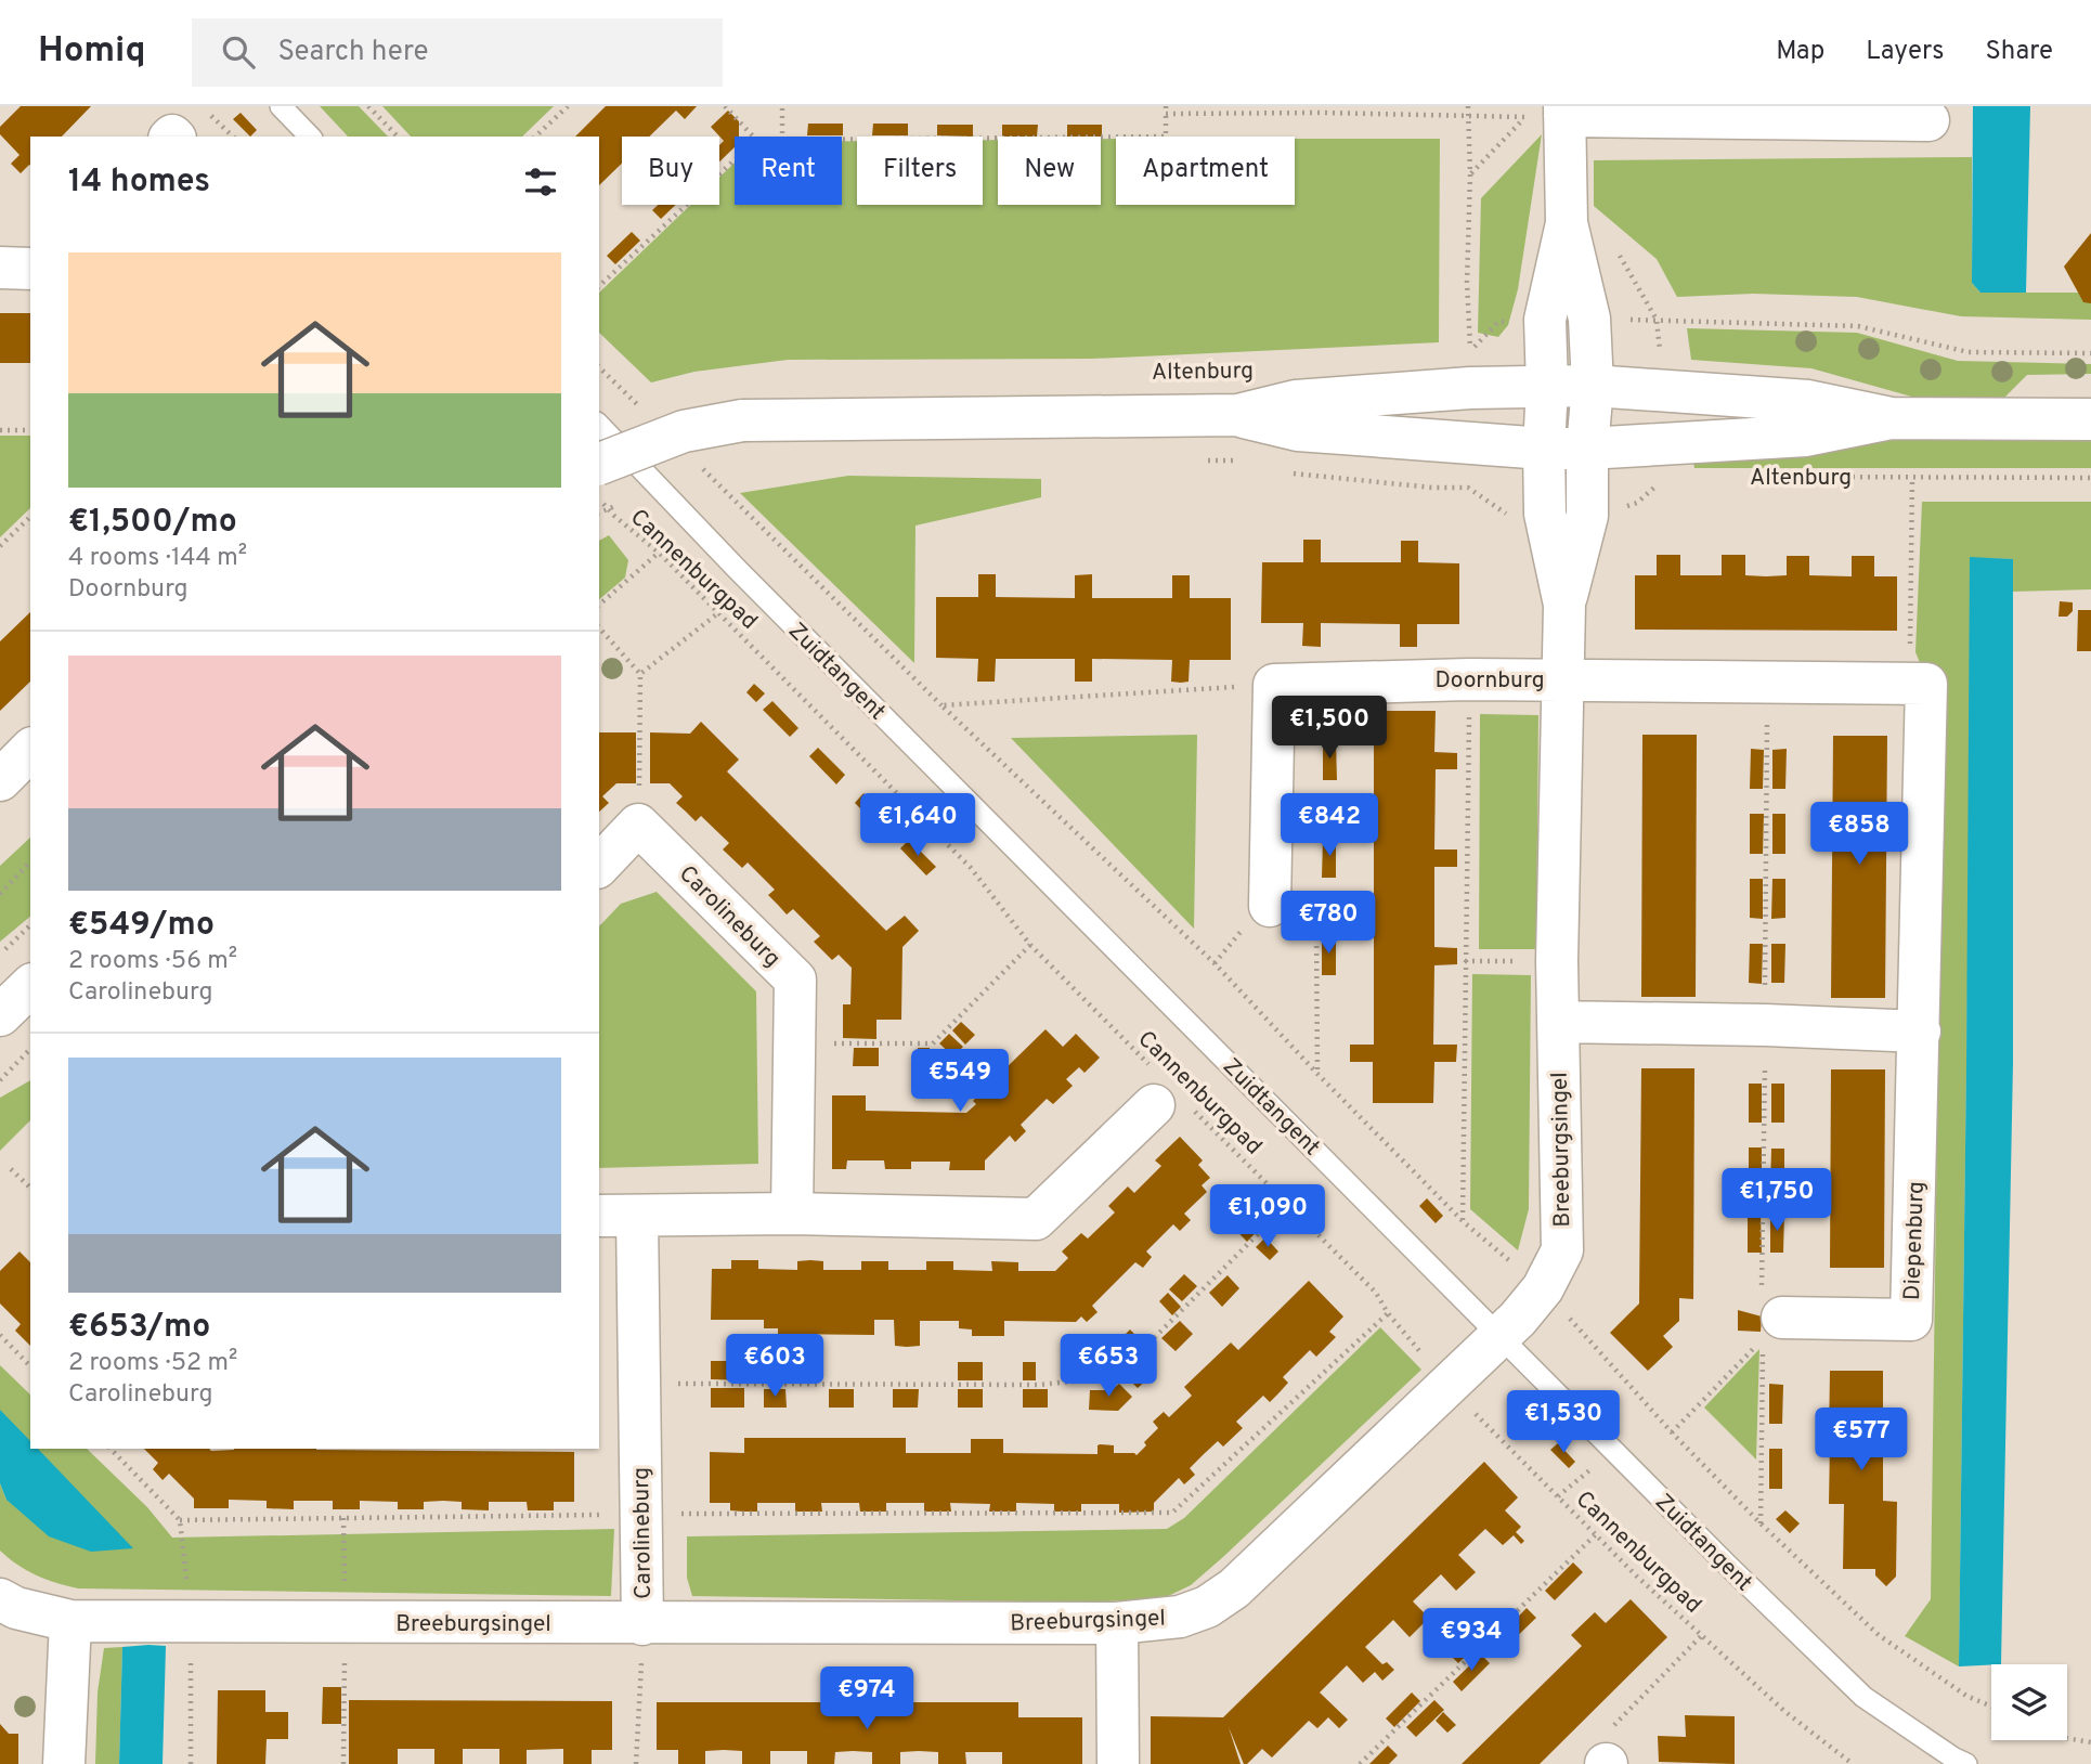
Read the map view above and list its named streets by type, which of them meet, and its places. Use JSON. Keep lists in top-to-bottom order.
{
  "streets": {
    "street": [
      "Altenburg",
      "Doornburg",
      "Carolineburg",
      "Breeburgsingel",
      "Diepenburg"
    ],
    "lane": ["Zuidtangent"],
    "path": ["Cannenburgpad"]
  },
  "crossings": [
    ["Altenburg", "Breeburgsingel"],
    ["Cannenburgpad", "Carolineburg"],
    ["Cannenburgpad", "Breeburgsingel"],
    ["Zuidtangent", "Breeburgsingel"],
    ["Doornburg", "Breeburgsingel"],
    ["Doornburg", "Diepenburg"],
    ["Carolineburg", "Breeburgsingel"]
  ],
  "page": {
    "header": "Homiq",
    "search": "Search here",
    "nav": ["Map", "Layers", "Share"],
    "chip": [
      "Buy",
      "Rent",
      "Filters",
      "New",
      "Apartment"
    ],
    "heading": "14 homes",
    "list": [
      {
        "name": "€1,500/mo",
        "note": "4 rooms · 144 m² · Doornburg"
      },
      {
        "name": "€549/mo",
        "note": "2 rooms · 56 m² · Carolineburg"
      },
      {
        "name": "€653/mo",
        "note": "2 rooms · 52 m² · Carolineburg"
      }
    ],
    "price": [
      "€1,500",
      "€1,640",
      "€842",
      "€858",
      "€780",
      "€549",
      "€1,750",
      "€1,090",
      "€603",
      "€653",
      "€1,530",
      "€577",
      "€934",
      "€974"
    ]
  }
}
